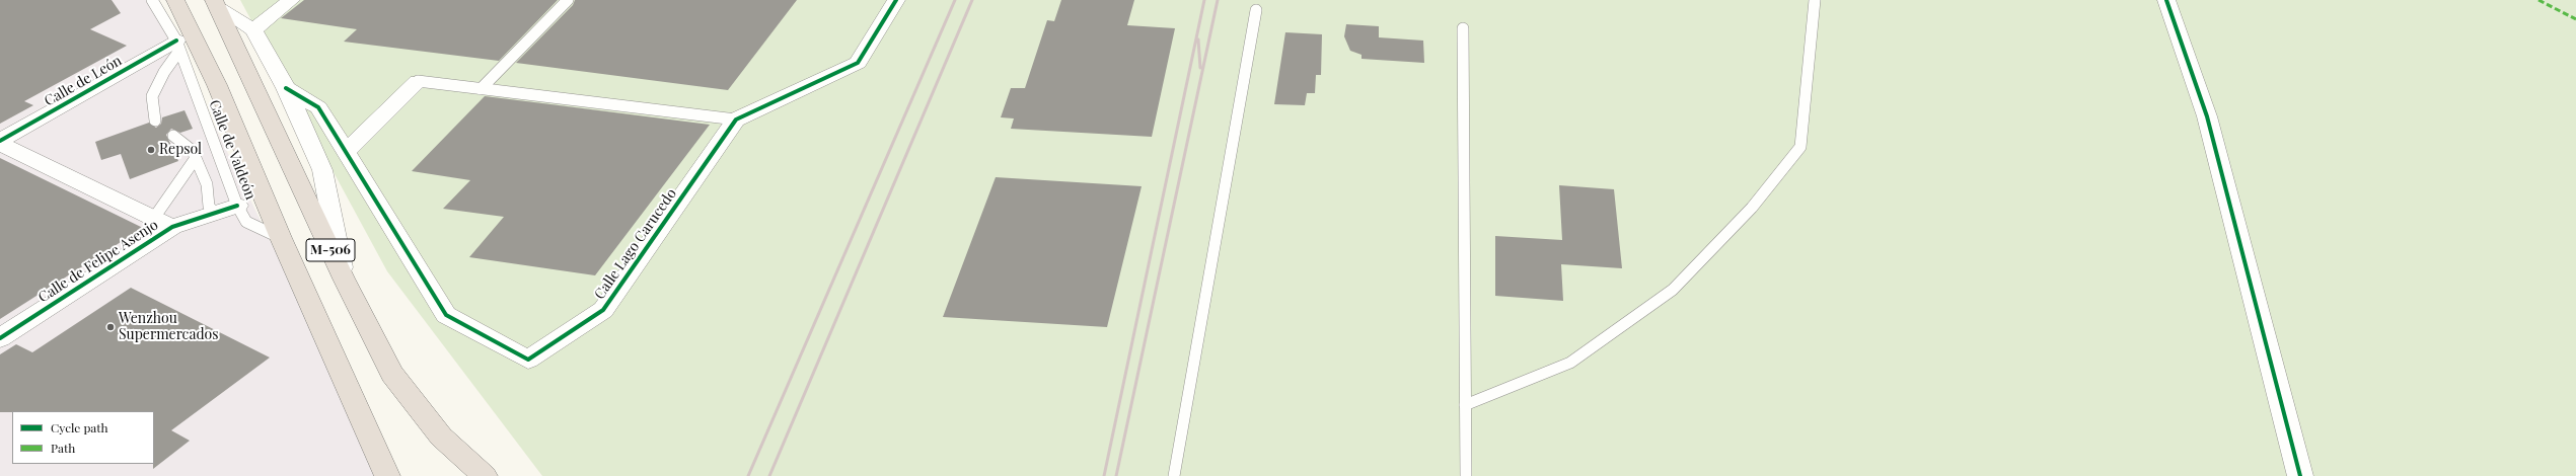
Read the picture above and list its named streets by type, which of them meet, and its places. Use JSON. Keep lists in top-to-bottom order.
{
  "streets": {
    "highway": ["M-506"],
    "street": ["Calle de León", "Calle Lago Carucedo", "Calle de Felipe Asenjo"],
    "lane": ["Calle de Valdeón"]
  },
  "crossings": [
    ["Calle de León", "Calle de Valdeón"],
    ["Calle de León", "Calle de Felipe Asenjo"],
    ["Calle de Valdeón", "M-506"],
    ["Calle de Valdeón", "Calle de Felipe Asenjo"]
  ],
  "places": ["Repsol", "Wenzhou Supermercados"],
  "legend": ["Cycle path", "Path"]
}
